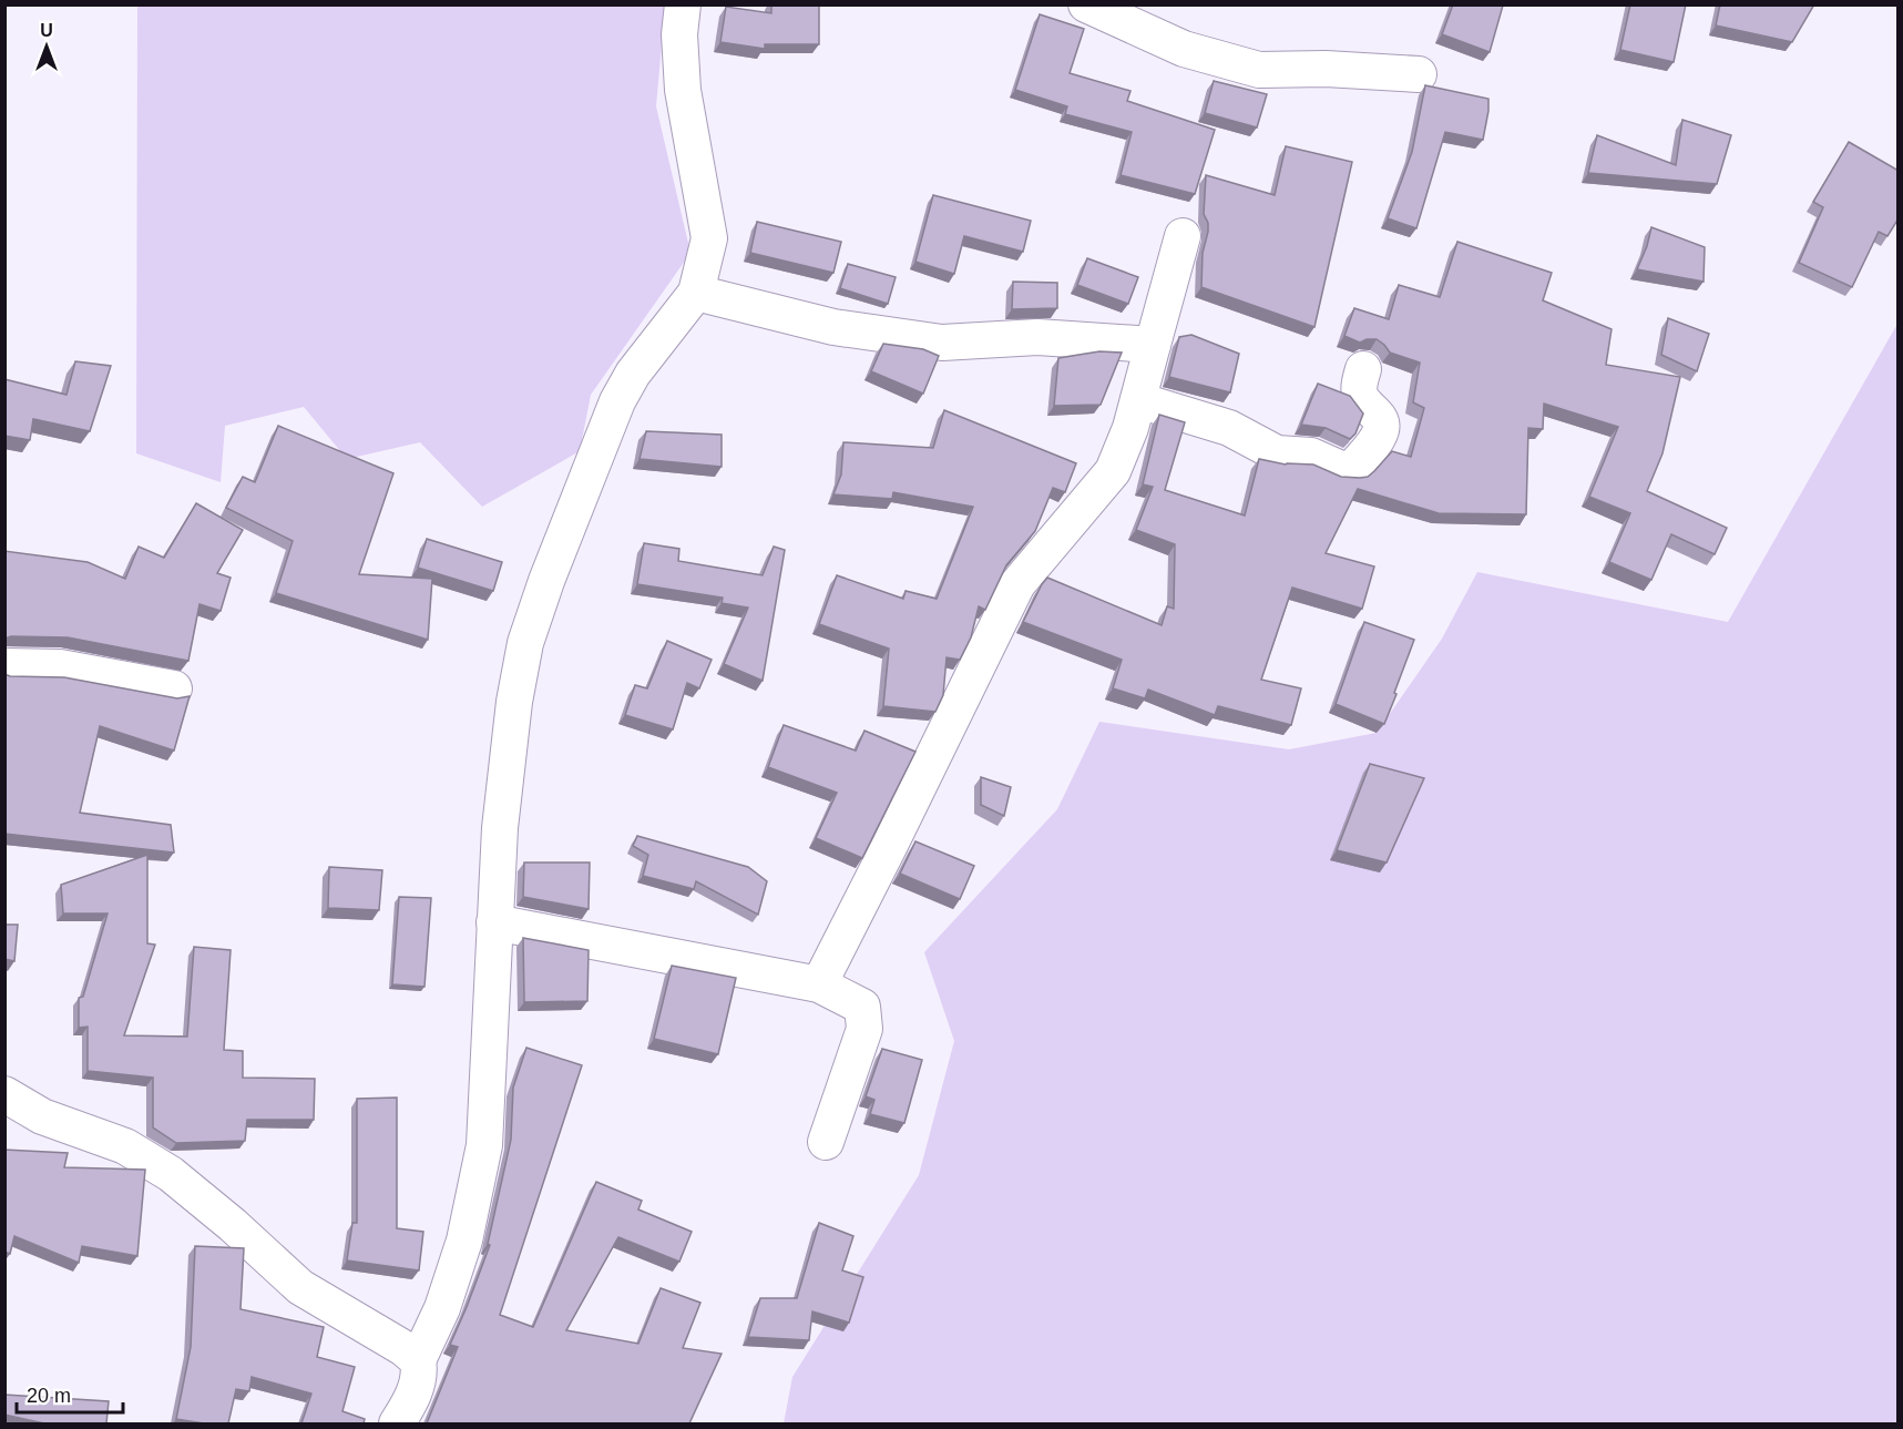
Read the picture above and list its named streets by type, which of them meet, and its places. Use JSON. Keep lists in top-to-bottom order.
{
  "scale_bar": "20 m",
  "north": "top"
}
